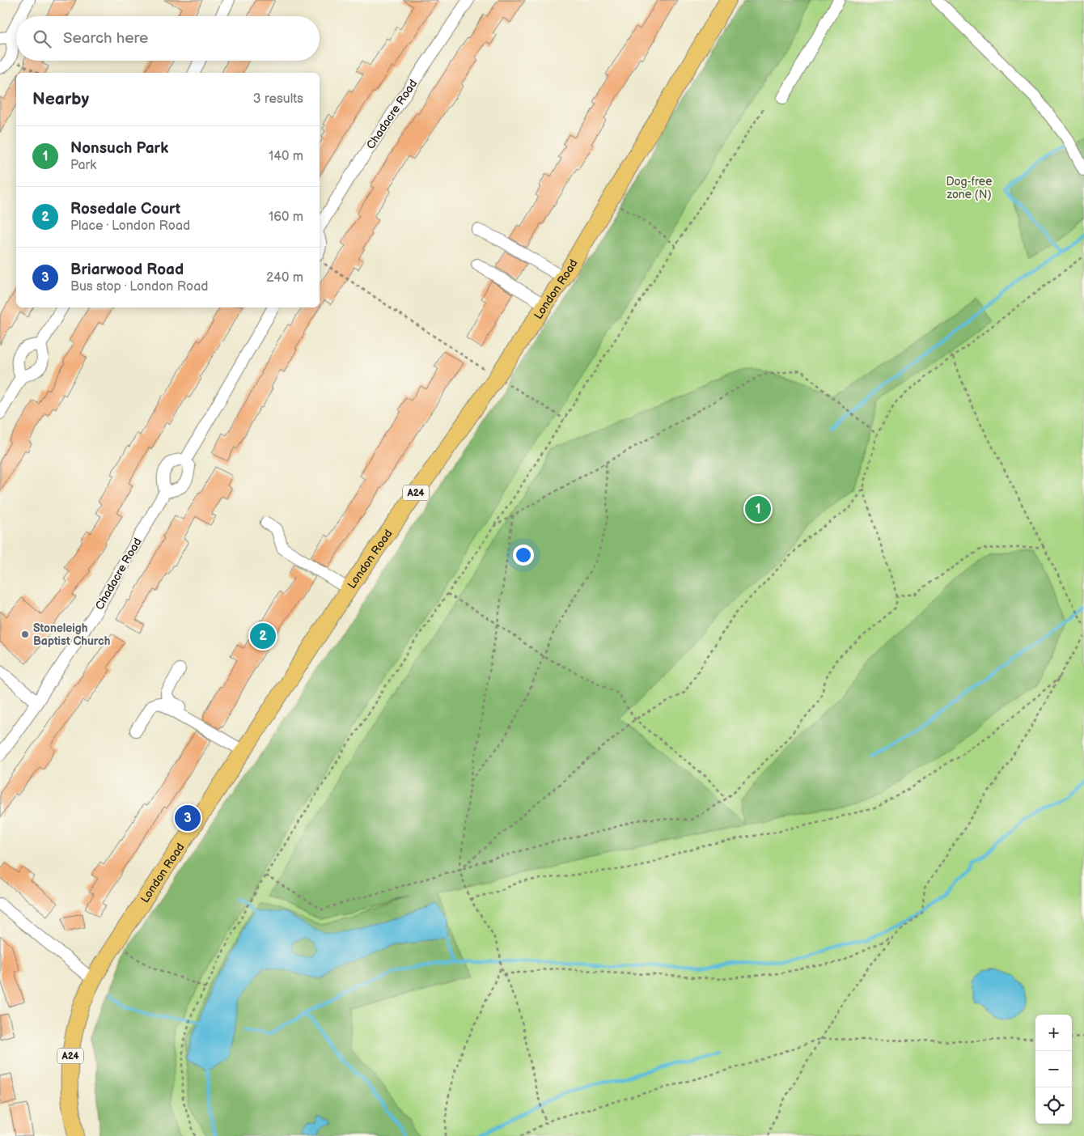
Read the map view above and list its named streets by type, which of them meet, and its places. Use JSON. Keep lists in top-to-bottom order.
{
  "streets": {
    "highway": ["London Road", "A24"],
    "street": ["Chadacre Road"]
  },
  "parks": ["Dog-free zone (N)"],
  "places": ["Stoneleigh Baptist Church"],
  "page": {
    "search": "Search here",
    "heading": ["Nearby", "3 results"],
    "list": [
      {
        "mark": "1",
        "name": "Nonsuch Park",
        "note": "Park",
        "value": "140 m"
      },
      {
        "mark": "2",
        "name": "Rosedale Court",
        "note": "Place · London Road",
        "value": "160 m"
      },
      {
        "mark": "3",
        "name": "Briarwood Road",
        "note": "Bus stop · London Road",
        "value": "240 m"
      }
    ],
    "pins": ["1", "2", "3"],
    "map_buttons": ["+", "−"]
  }
}
